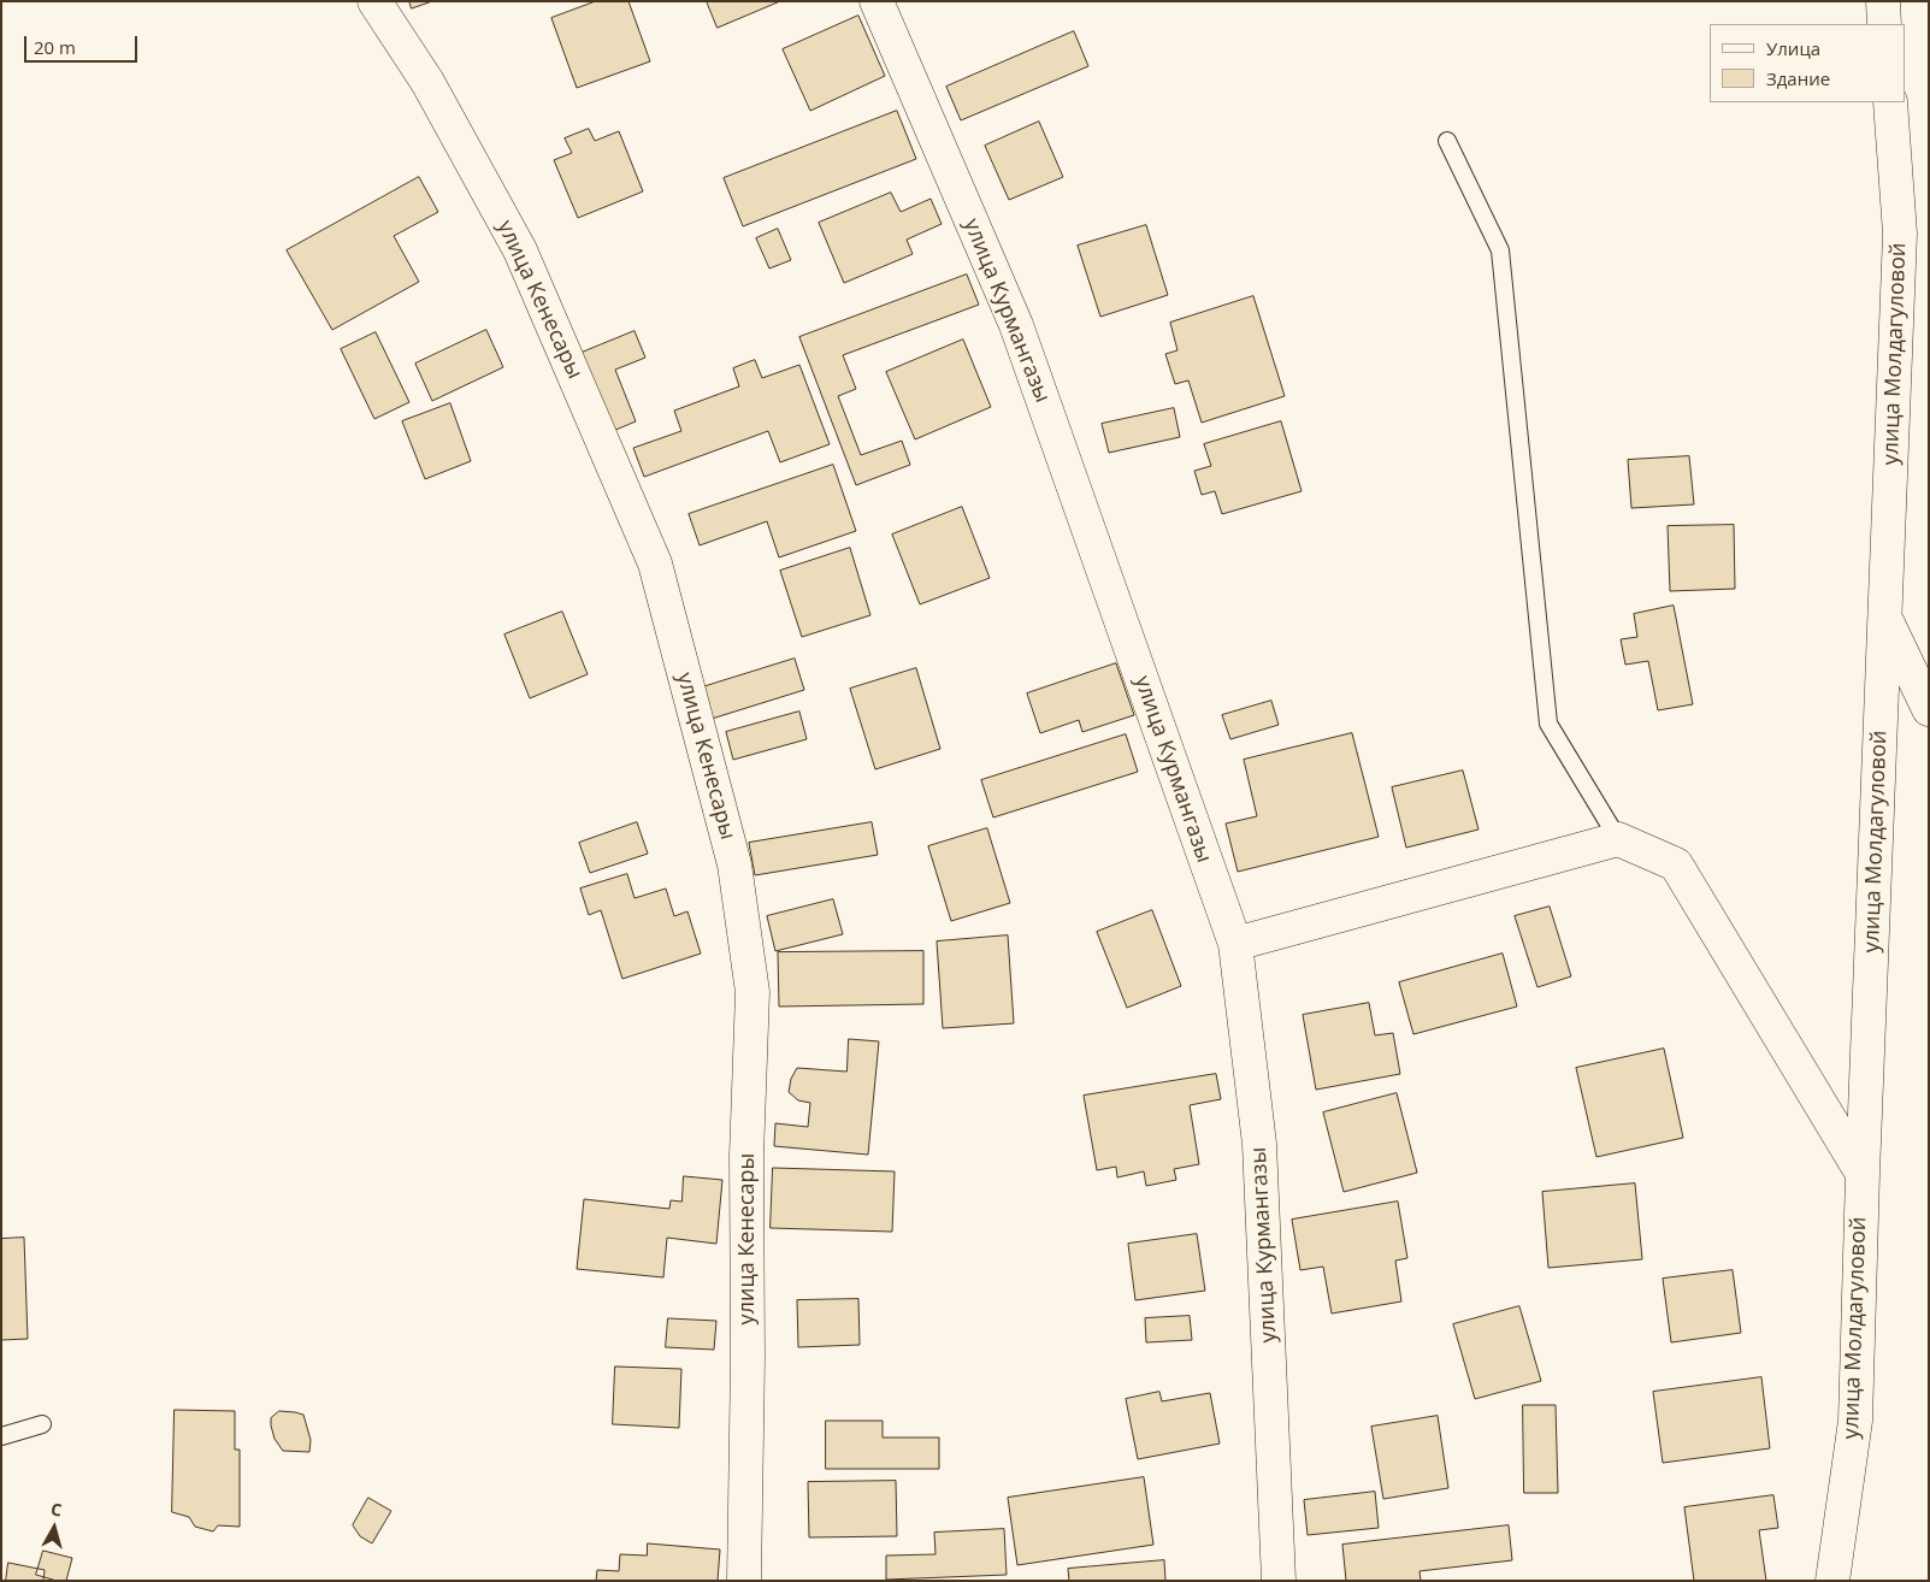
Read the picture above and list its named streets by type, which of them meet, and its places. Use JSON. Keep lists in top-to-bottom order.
{
  "streets": {
    "street": ["улица Кенесары", "улица Курмангазы", "улица Молдагуловой"]
  },
  "legend": ["Улица", "Здание"],
  "scale_bar": "20 m",
  "north": "top"
}
